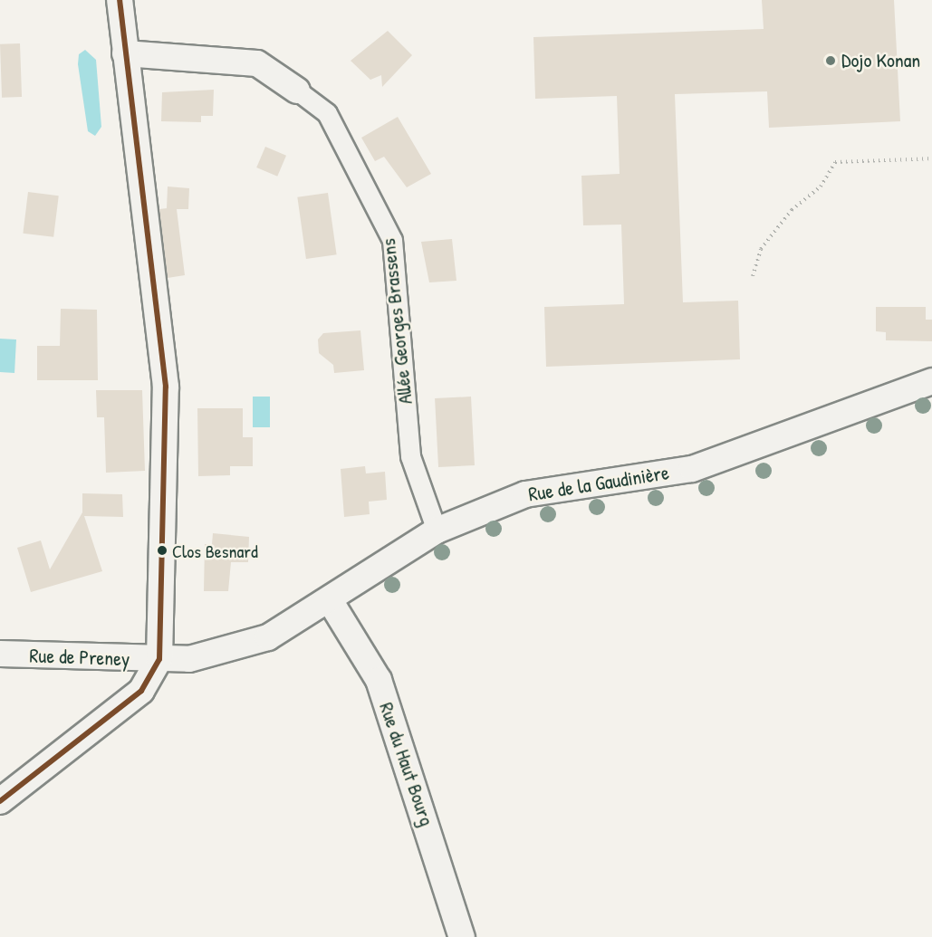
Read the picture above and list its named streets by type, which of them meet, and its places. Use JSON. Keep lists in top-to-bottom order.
{
  "streets": {
    "street": [
      "Allée Georges Brassens",
      "Rue de la Gaudinière",
      "Rue de Preney",
      "Rue du Haut Bourg"
    ]
  },
  "crossings": [
    ["Allée Georges Brassens", "Rue de la Gaudinière"],
    ["Rue de la Gaudinière", "Rue de Preney"],
    ["Rue de la Gaudinière", "Rue du Haut Bourg"]
  ],
  "places": ["Dojo Konan", "Clos Besnard"]
}
